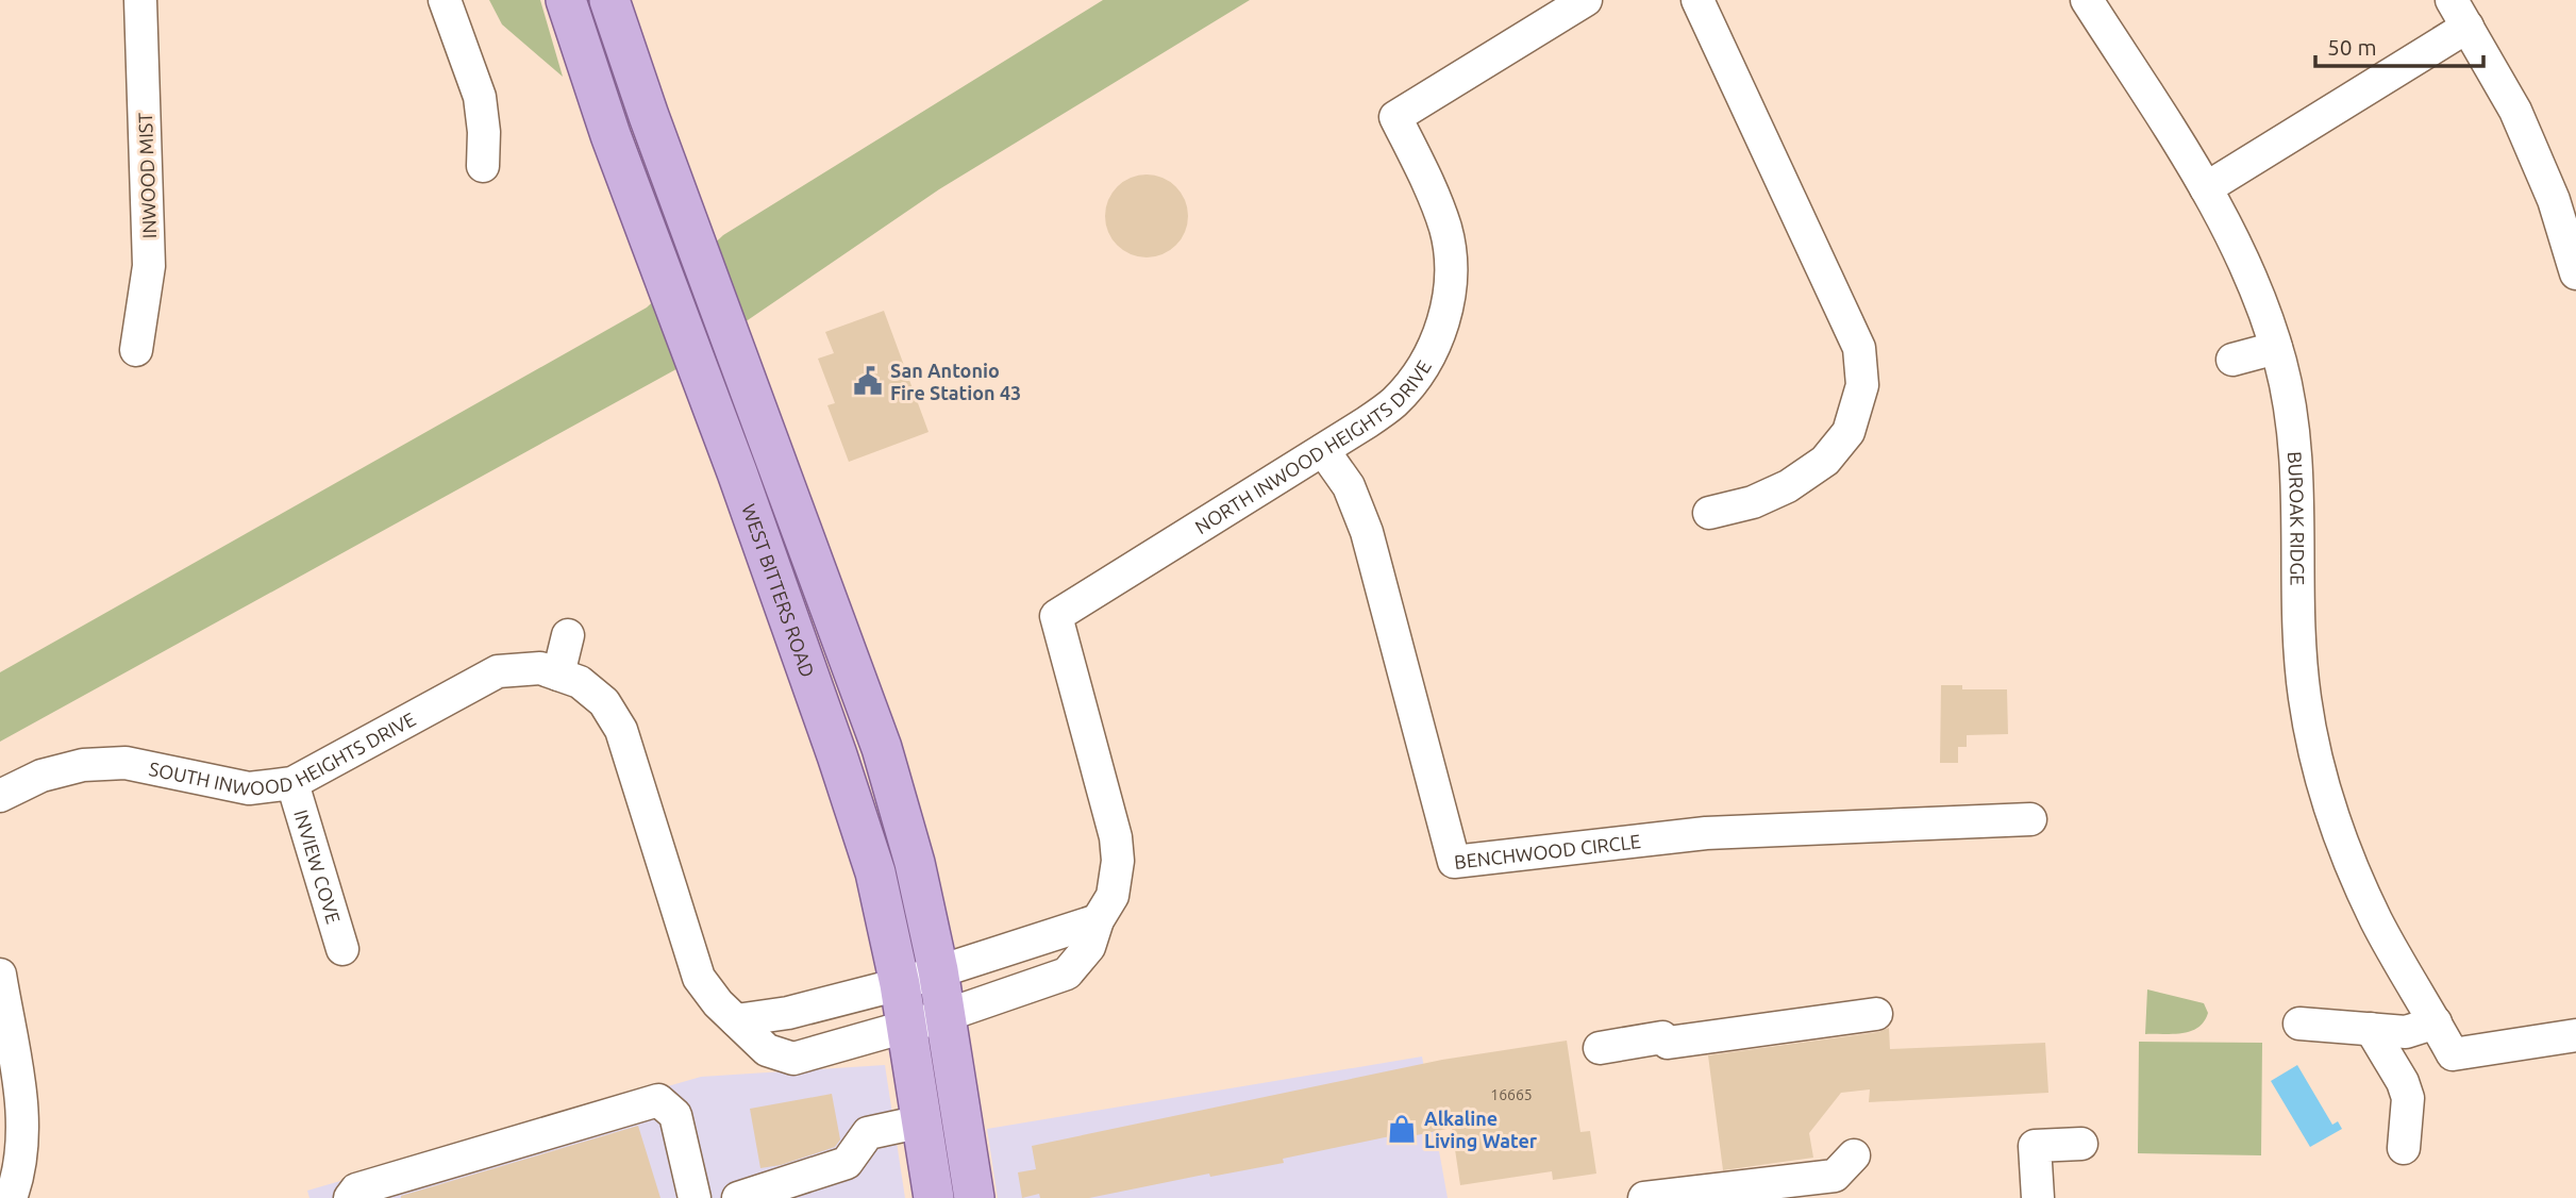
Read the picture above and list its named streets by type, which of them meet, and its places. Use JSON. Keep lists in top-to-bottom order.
{
  "streets": {
    "main road": ["WEST BITTERS ROAD"],
    "street": [
      "INWOOD MIST",
      "NORTH INWOOD HEIGHTS DRIVE",
      "BUROAK RIDGE",
      "SOUTH INWOOD HEIGHTS DRIVE",
      "BENCHWOOD CIRCLE",
      "INVIEW COVE"
    ]
  },
  "crossings": [
    ["NORTH INWOOD HEIGHTS DRIVE", "WEST BITTERS ROAD"],
    ["NORTH INWOOD HEIGHTS DRIVE", "SOUTH INWOOD HEIGHTS DRIVE"],
    ["NORTH INWOOD HEIGHTS DRIVE", "BENCHWOOD CIRCLE"],
    ["WEST BITTERS ROAD", "SOUTH INWOOD HEIGHTS DRIVE"],
    ["SOUTH INWOOD HEIGHTS DRIVE", "INVIEW COVE"]
  ],
  "places": {
    "public building": ["San Antonio Fire Station 43"],
    "shop": ["Alkaline Living Water"]
  },
  "house_numbers": ["16665"],
  "scale_bar": "50 m"
}
